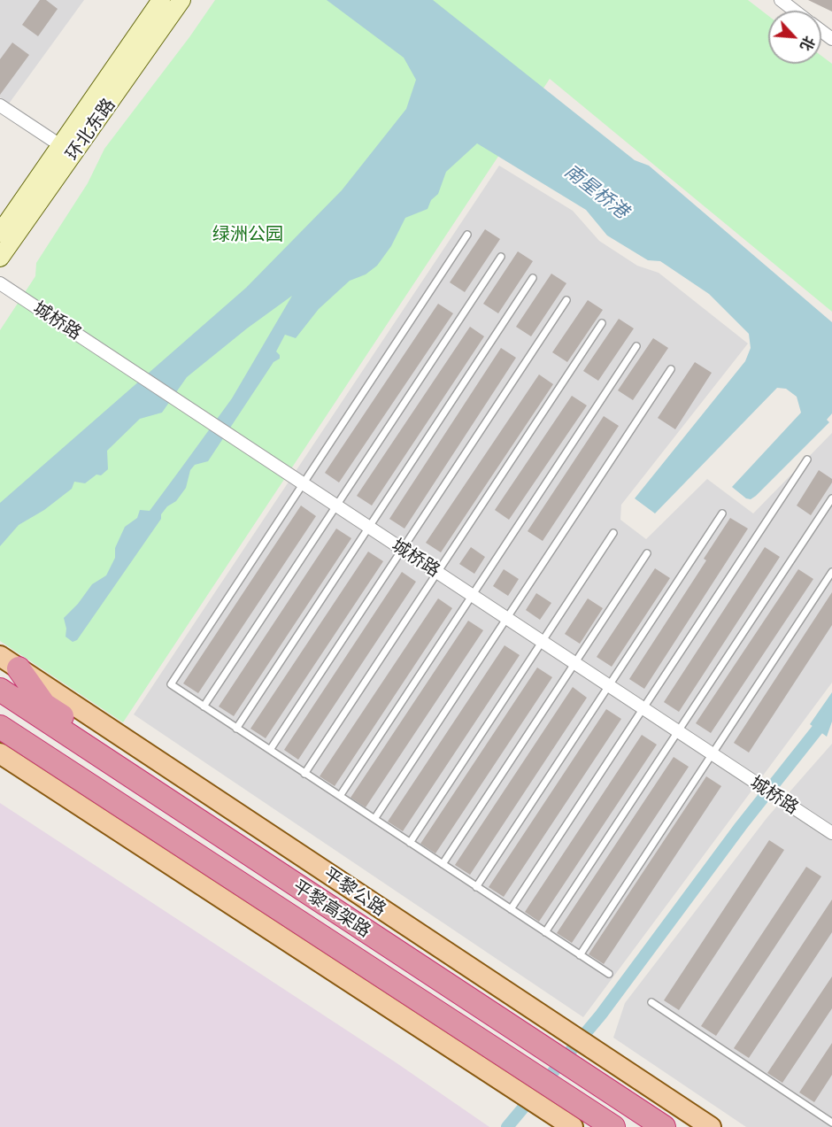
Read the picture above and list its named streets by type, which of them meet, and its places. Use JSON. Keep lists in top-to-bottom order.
{
  "streets": {
    "highway": ["平黎高架路"],
    "main road": ["环北东路", "平黎公路"],
    "street": ["城桥路"]
  },
  "water": ["南星桥港"],
  "parks": ["绿洲公园"],
  "north": "bottom right"
}
